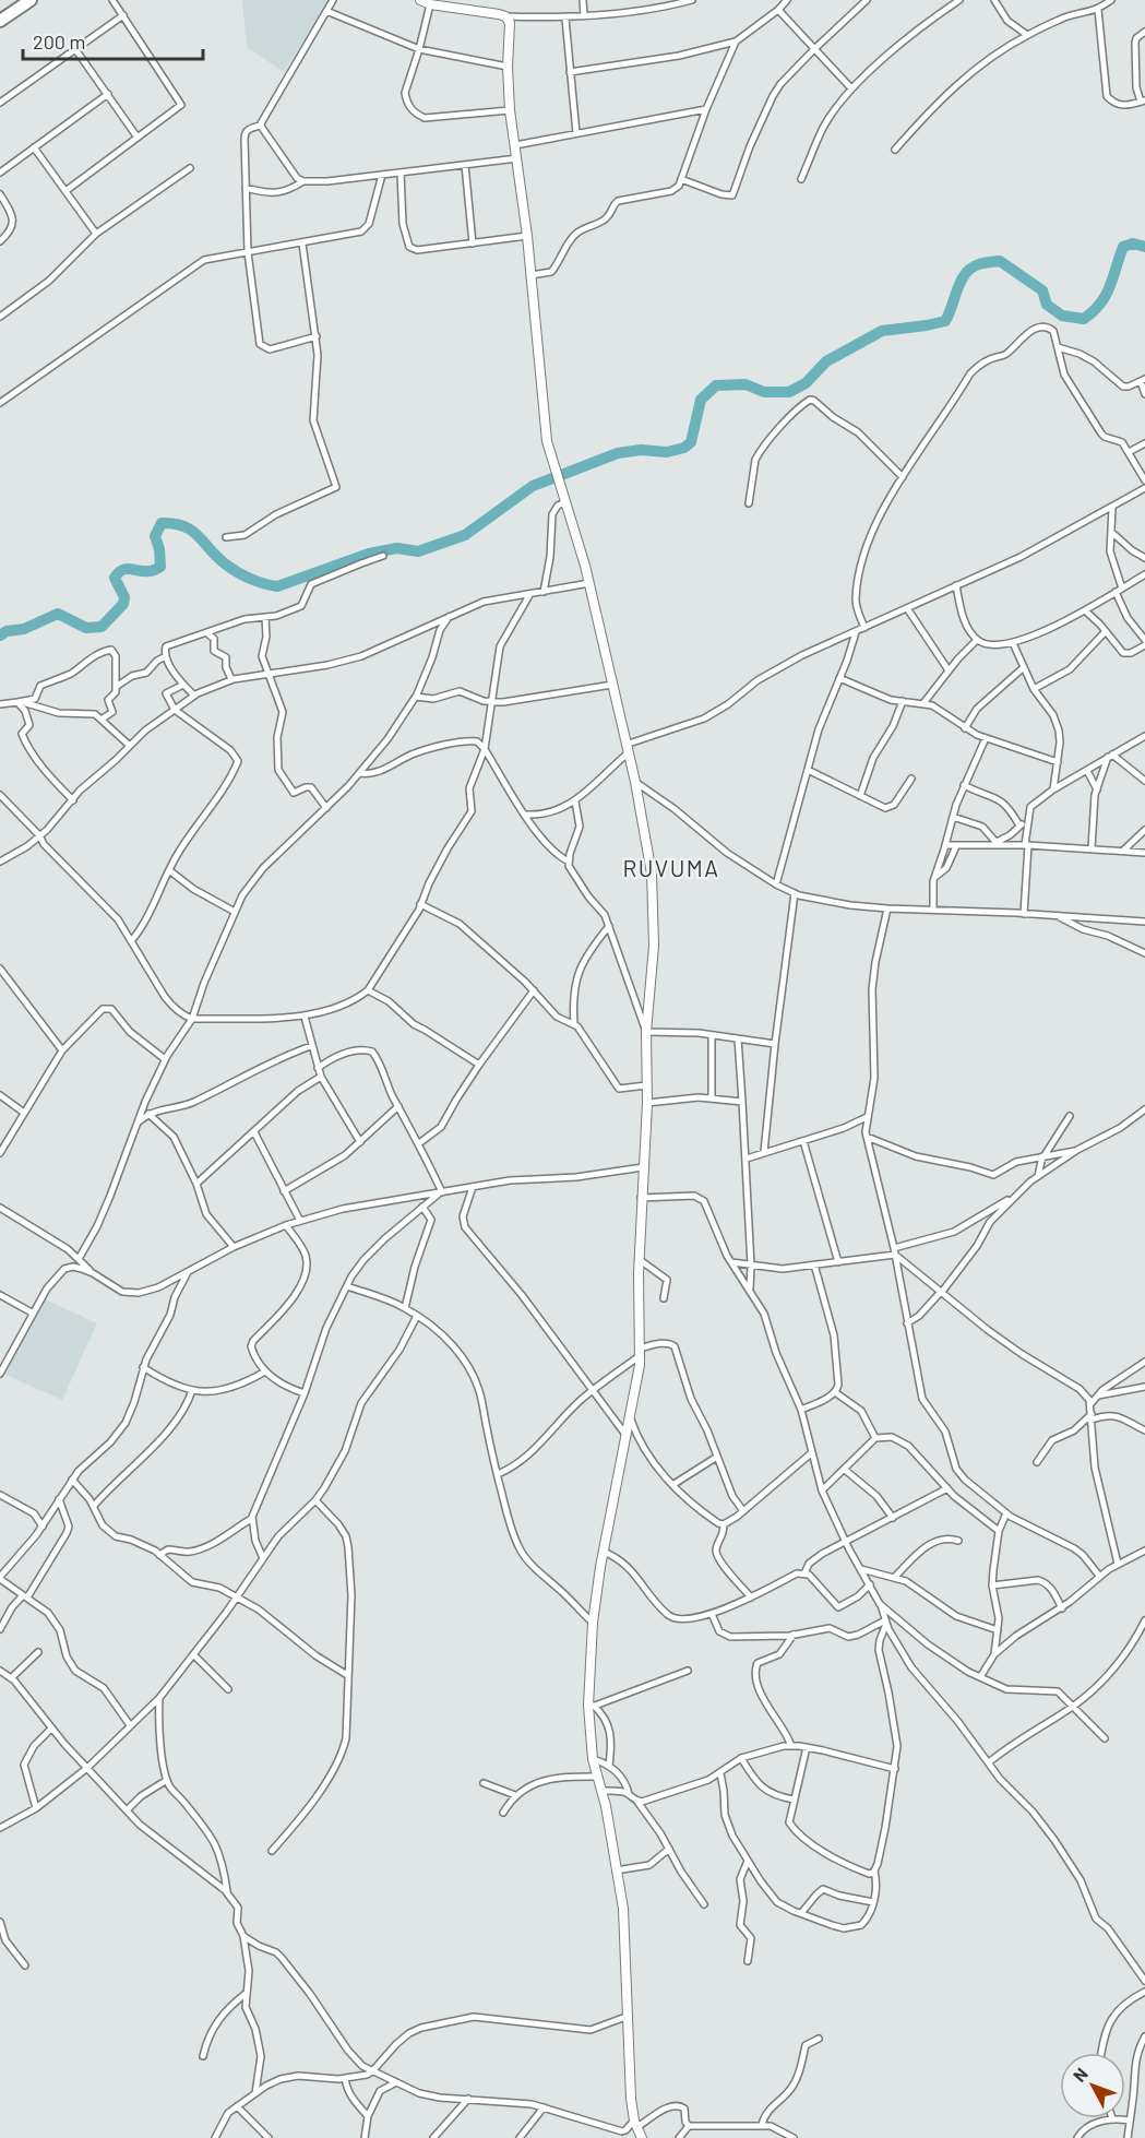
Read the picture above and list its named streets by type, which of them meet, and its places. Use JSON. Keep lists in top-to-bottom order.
{
  "districts": ["RUVUMA"],
  "scale_bar": "200 m",
  "north": "top left"
}
